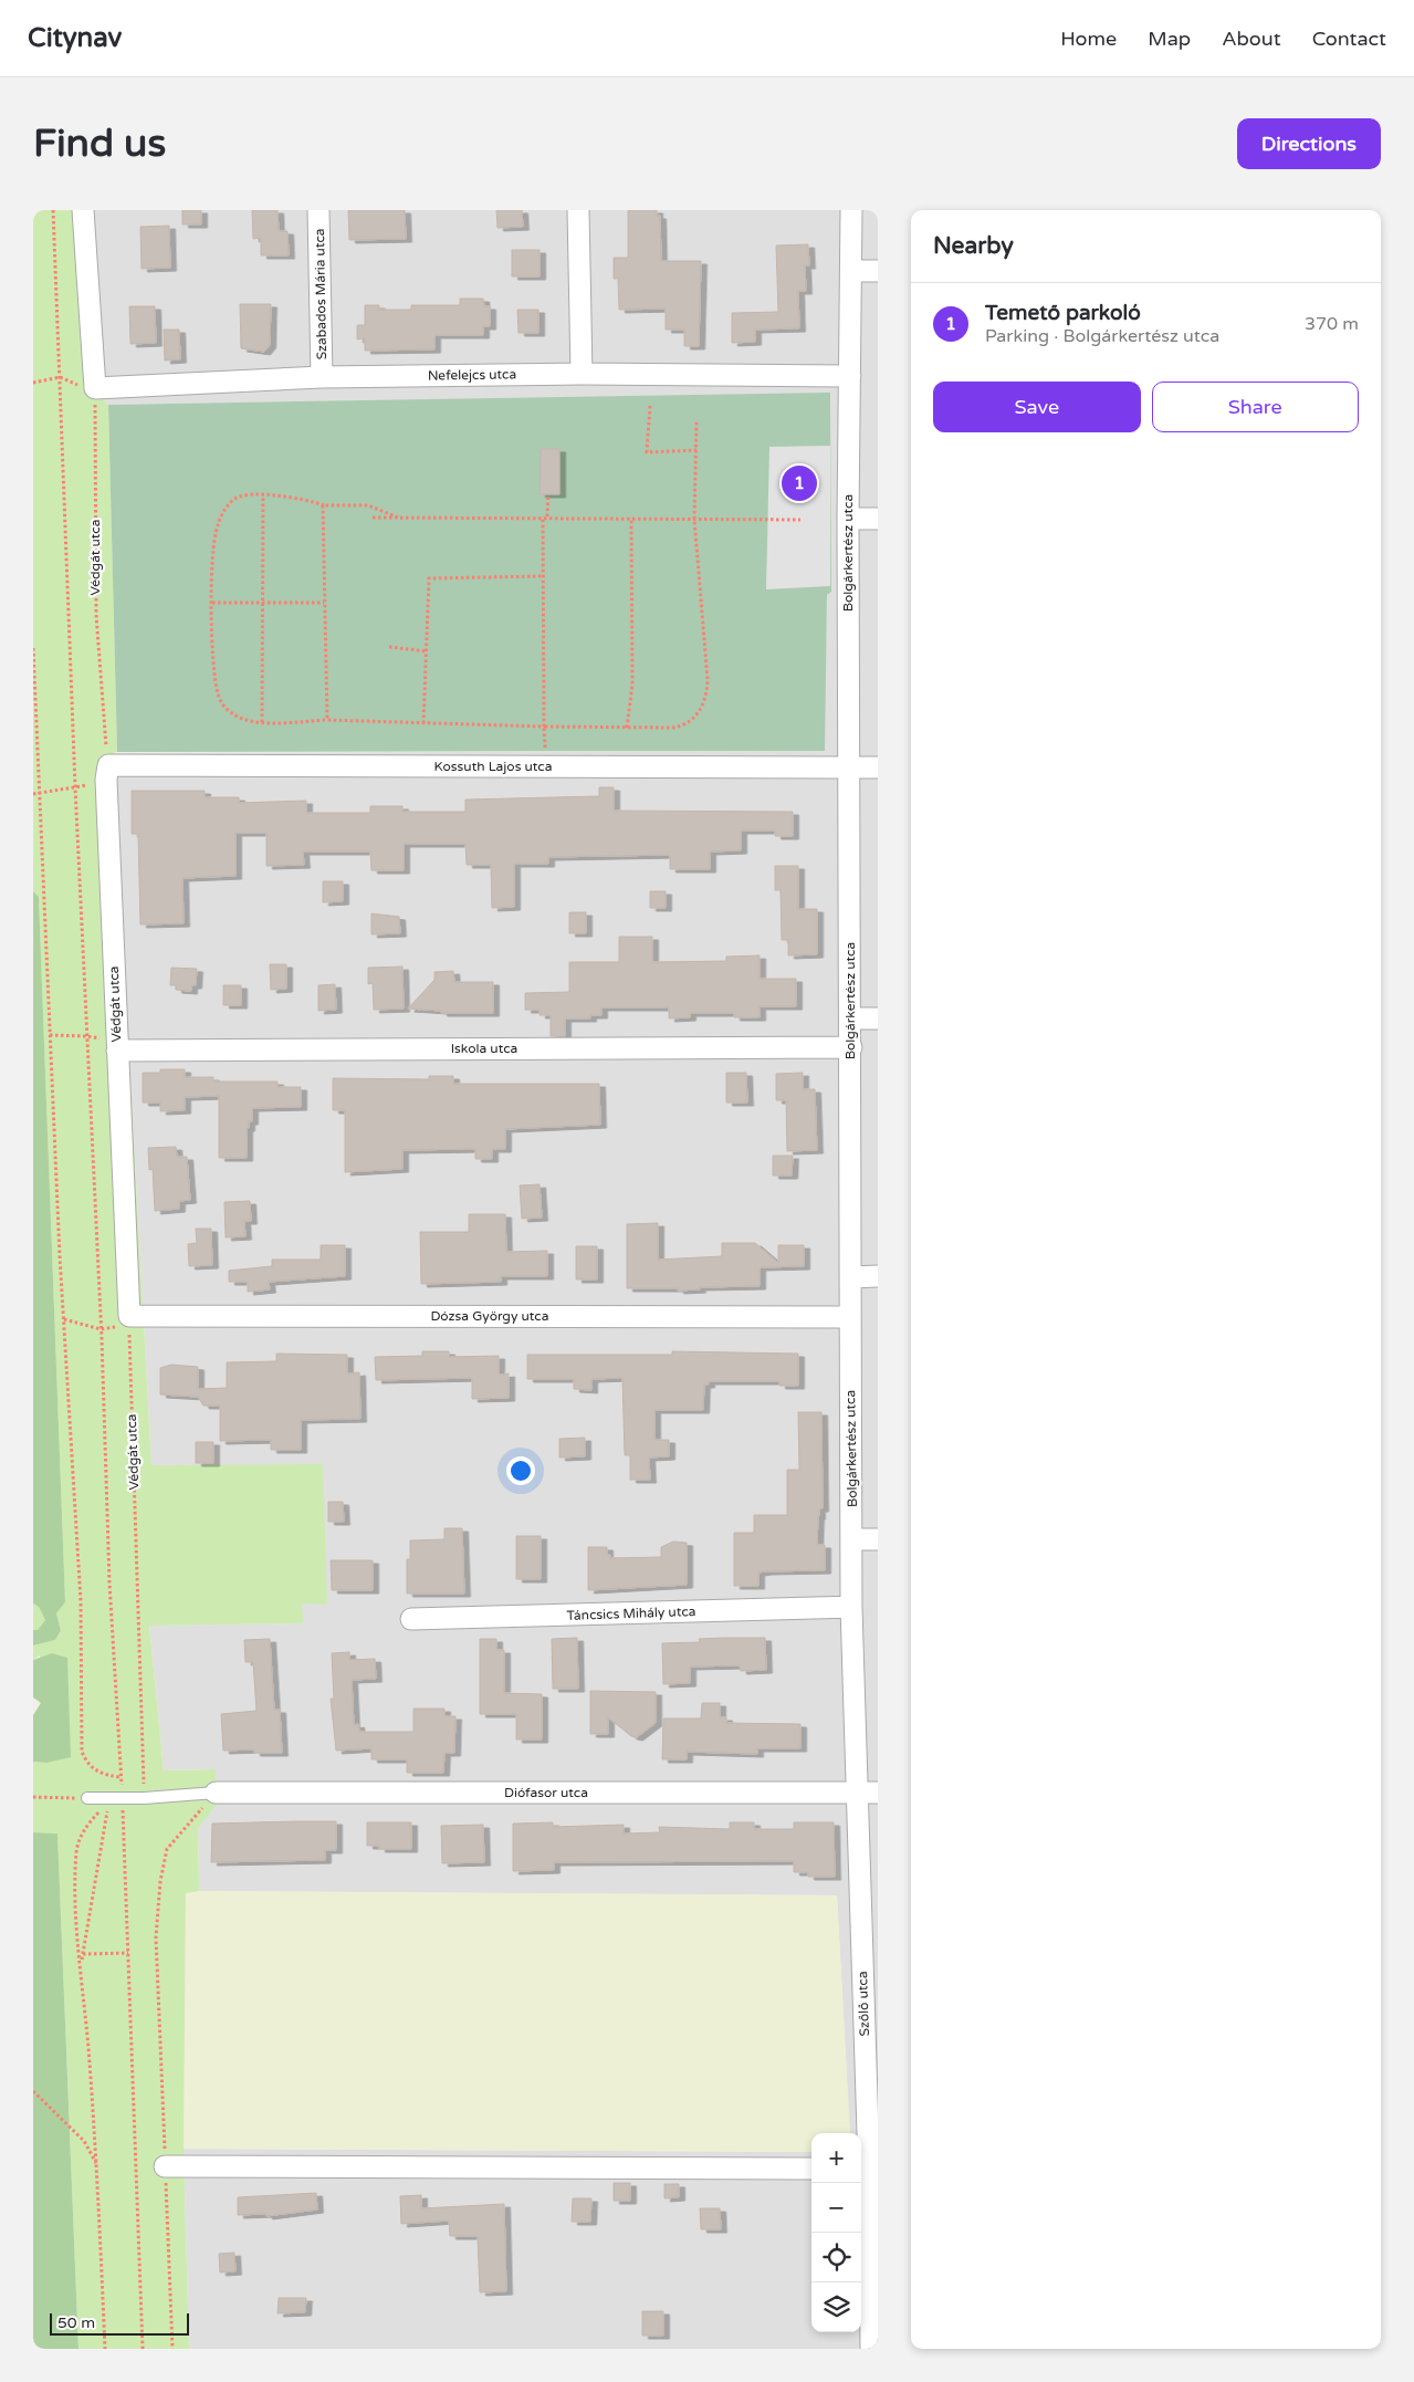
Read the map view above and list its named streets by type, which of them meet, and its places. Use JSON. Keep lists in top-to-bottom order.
{
  "streets": {
    "street": [
      "Szabados Mária utca",
      "Nefelejcs utca",
      "Bolgárkertész utca",
      "Védgát utca",
      "Kossuth Lajos utca",
      "Iskola utca",
      "Dózsa György utca",
      "Táncsics Mihály utca",
      "Diófasor utca",
      "Szőlő utca"
    ]
  },
  "crossings": [
    ["Szabados Mária utca", "Nefelejcs utca"],
    ["Nefelejcs utca", "Bolgárkertész utca"],
    ["Nefelejcs utca", "Védgát utca"],
    ["Bolgárkertész utca", "Kossuth Lajos utca"],
    ["Bolgárkertész utca", "Iskola utca"],
    ["Bolgárkertész utca", "Dózsa György utca"],
    ["Bolgárkertész utca", "Táncsics Mihály utca"],
    ["Bolgárkertész utca", "Diófasor utca"],
    ["Bolgárkertész utca", "Szőlő utca"],
    ["Védgát utca", "Kossuth Lajos utca"],
    ["Védgát utca", "Iskola utca"],
    ["Védgát utca", "Dózsa György utca"],
    ["Diófasor utca", "Szőlő utca"]
  ],
  "scale_bar": "50 m",
  "page": {
    "header": "Citynav",
    "nav": [
      "Home",
      "Map",
      "About",
      "Contact"
    ],
    "buttons": [
      "Directions",
      ["Save", "Share"]
    ],
    "title": "Find us",
    "heading": "Nearby",
    "list": [
      {
        "mark": "1",
        "name": "Temető parkoló",
        "note": "Parking · Bolgárkertész utca",
        "value": "370 m"
      }
    ],
    "pins": "1",
    "map_buttons": ["+", "−"],
    "scale": "50 m"
  }
}
